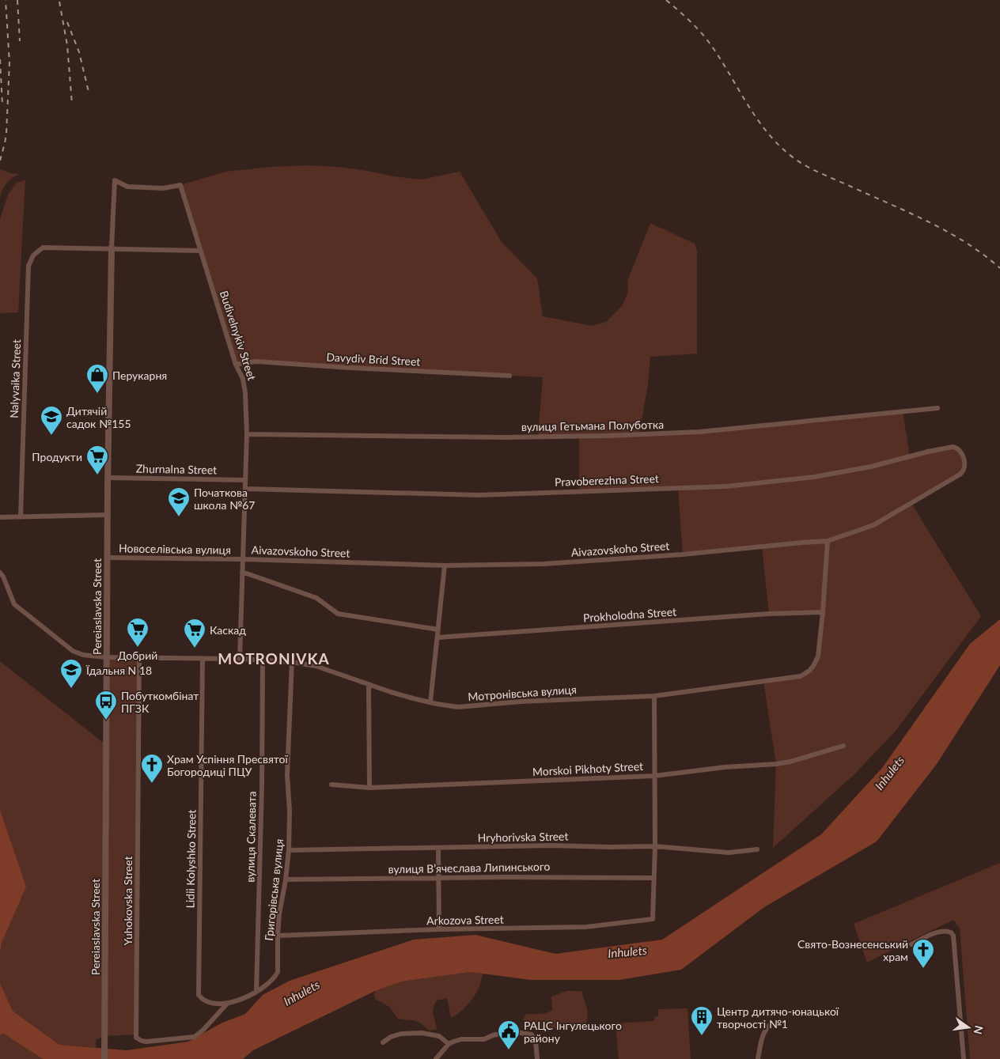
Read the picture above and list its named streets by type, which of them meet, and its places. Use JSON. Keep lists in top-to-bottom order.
{
  "streets": {
    "street": [
      "Budivelnykiv Street",
      "Davydiv Brid Street",
      "Nalyvaika Street",
      "вулиця Гетьмана Полуботка",
      "Zhurnalna Street",
      "Pravoberezhna Street",
      "Новоселівська вулиця",
      "Aivazovskoho Street",
      "Pereiaslavska Street",
      "Prokholodna Street",
      "Мотронівська вулиця",
      "Morskoi Pikhoty Street",
      "вулиця Скалевата",
      "Hryhorivska Street",
      "Lidii Kolyshko Street",
      "вулиця В’ячеслава Липинського",
      "Григорівська вулиця",
      "Yuhokovska Street",
      "Arkozova Street"
    ]
  },
  "crossings": [
    ["Budivelnykiv Street", "Davydiv Brid Street"],
    ["Budivelnykiv Street", "Nalyvaika Street"],
    ["Budivelnykiv Street", "вулиця Гетьмана Полуботка"],
    ["Budivelnykiv Street", "Zhurnalna Street"],
    ["Budivelnykiv Street", "Pravoberezhna Street"],
    ["Budivelnykiv Street", "Новоселівська вулиця"],
    ["Budivelnykiv Street", "Aivazovskoho Street"],
    ["Budivelnykiv Street", "Pereiaslavska Street"],
    ["Budivelnykiv Street", "Мотронівська вулиця"],
    ["Nalyvaika Street", "Pereiaslavska Street"],
    ["Zhurnalna Street", "Pereiaslavska Street"],
    ["Pravoberezhna Street", "Aivazovskoho Street"],
    ["Новоселівська вулиця", "Aivazovskoho Street"],
    ["Новоселівська вулиця", "Pereiaslavska Street"],
    ["Aivazovskoho Street", "Мотронівська вулиця"],
    ["Pereiaslavska Street", "Мотронівська вулиця"],
    ["Prokholodna Street", "Мотронівська вулиця"],
    ["Мотронівська вулиця", "вулиця Скалевата"],
    ["Мотронівська вулиця", "Lidii Kolyshko Street"],
    ["Мотронівська вулиця", "Григорівська вулиця"],
    ["Мотронівська вулиця", "Yuhokovska Street"],
    ["вулиця Скалевата", "Lidii Kolyshko Street"],
    ["вулиця Скалевата", "Григорівська вулиця"],
    ["Hryhorivska Street", "Григорівська вулиця"],
    ["Lidii Kolyshko Street", "Григорівська вулиця"],
    ["Lidii Kolyshko Street", "Yuhokovska Street"],
    ["вулиця В’ячеслава Липинського", "Григорівська вулиця"],
    ["вулиця В’ячеслава Липинського", "Arkozova Street"],
    ["Григорівська вулиця", "Arkozova Street"]
  ],
  "districts": ["MOTRONIVKA"],
  "water": ["Inhulets"],
  "places": {
    "shop": ["Перукарня"],
    "school or university": ["Дитячій садок №155", "Початкова школа №67", "Їдальня N 18"],
    "supermarket": ["Продукти", "Добрий", "Каскад"],
    "bus stop": ["Побуткомбінат ПГЗК"],
    "church": ["Храм Успіння Пресвятої Богородиці ПЦУ", "Свято-Вознесенський храм"],
    "building": ["Центр дитячо-юнацької творчості №1"],
    "public building": ["РАЦС Інгулецького району"]
  },
  "north": "right"
}
